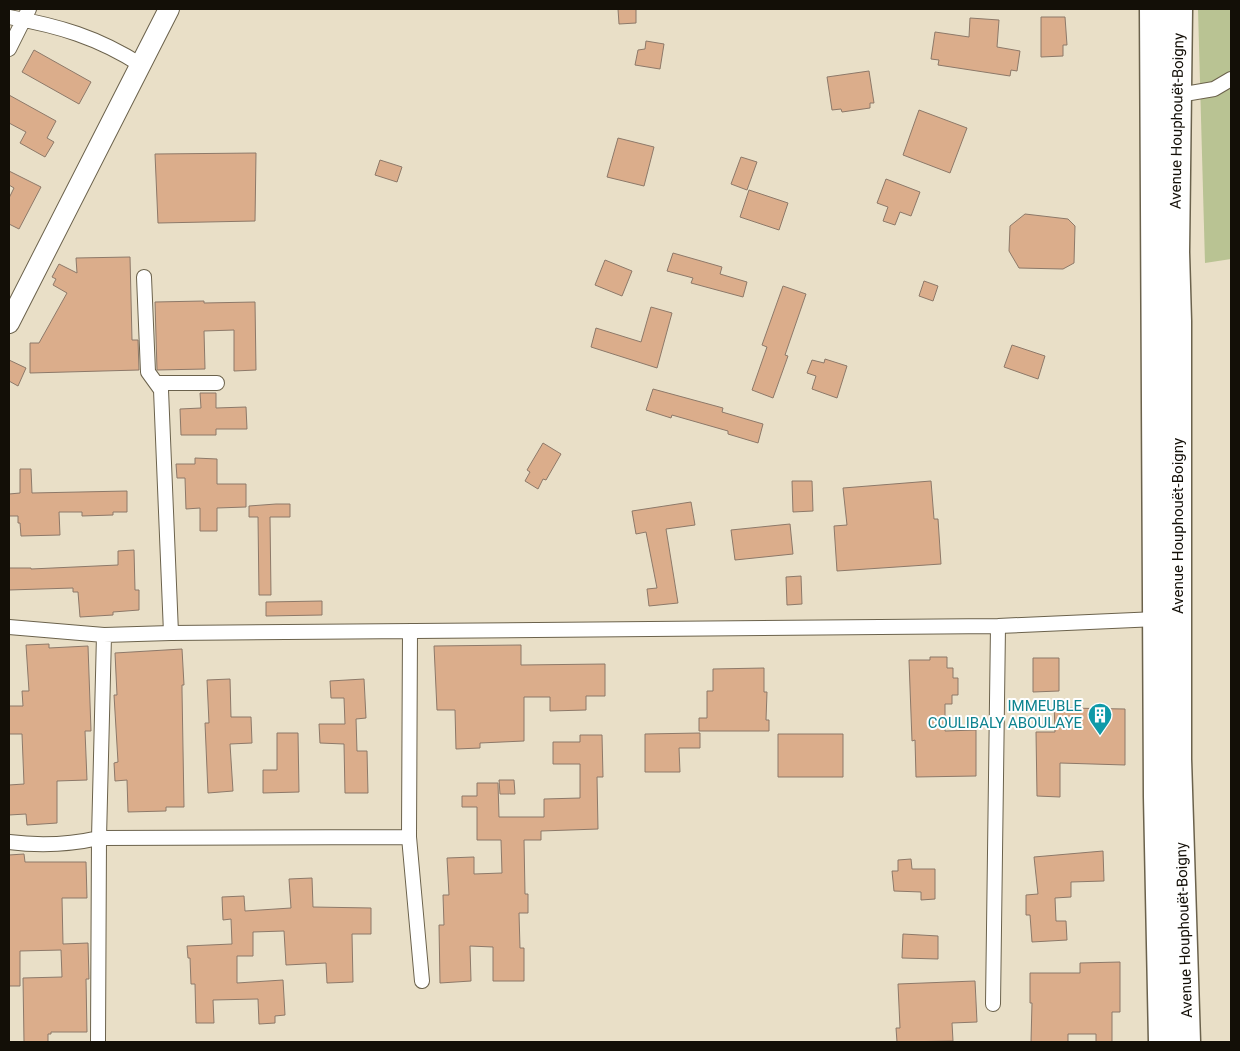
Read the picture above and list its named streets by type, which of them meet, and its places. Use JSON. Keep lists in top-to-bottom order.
{
  "streets": {
    "highway": ["Avenue Houphouët-Boigny"]
  },
  "places": {
    "building": ["IMMEUBLE COULIBALY ABOULAYE"]
  }
}
